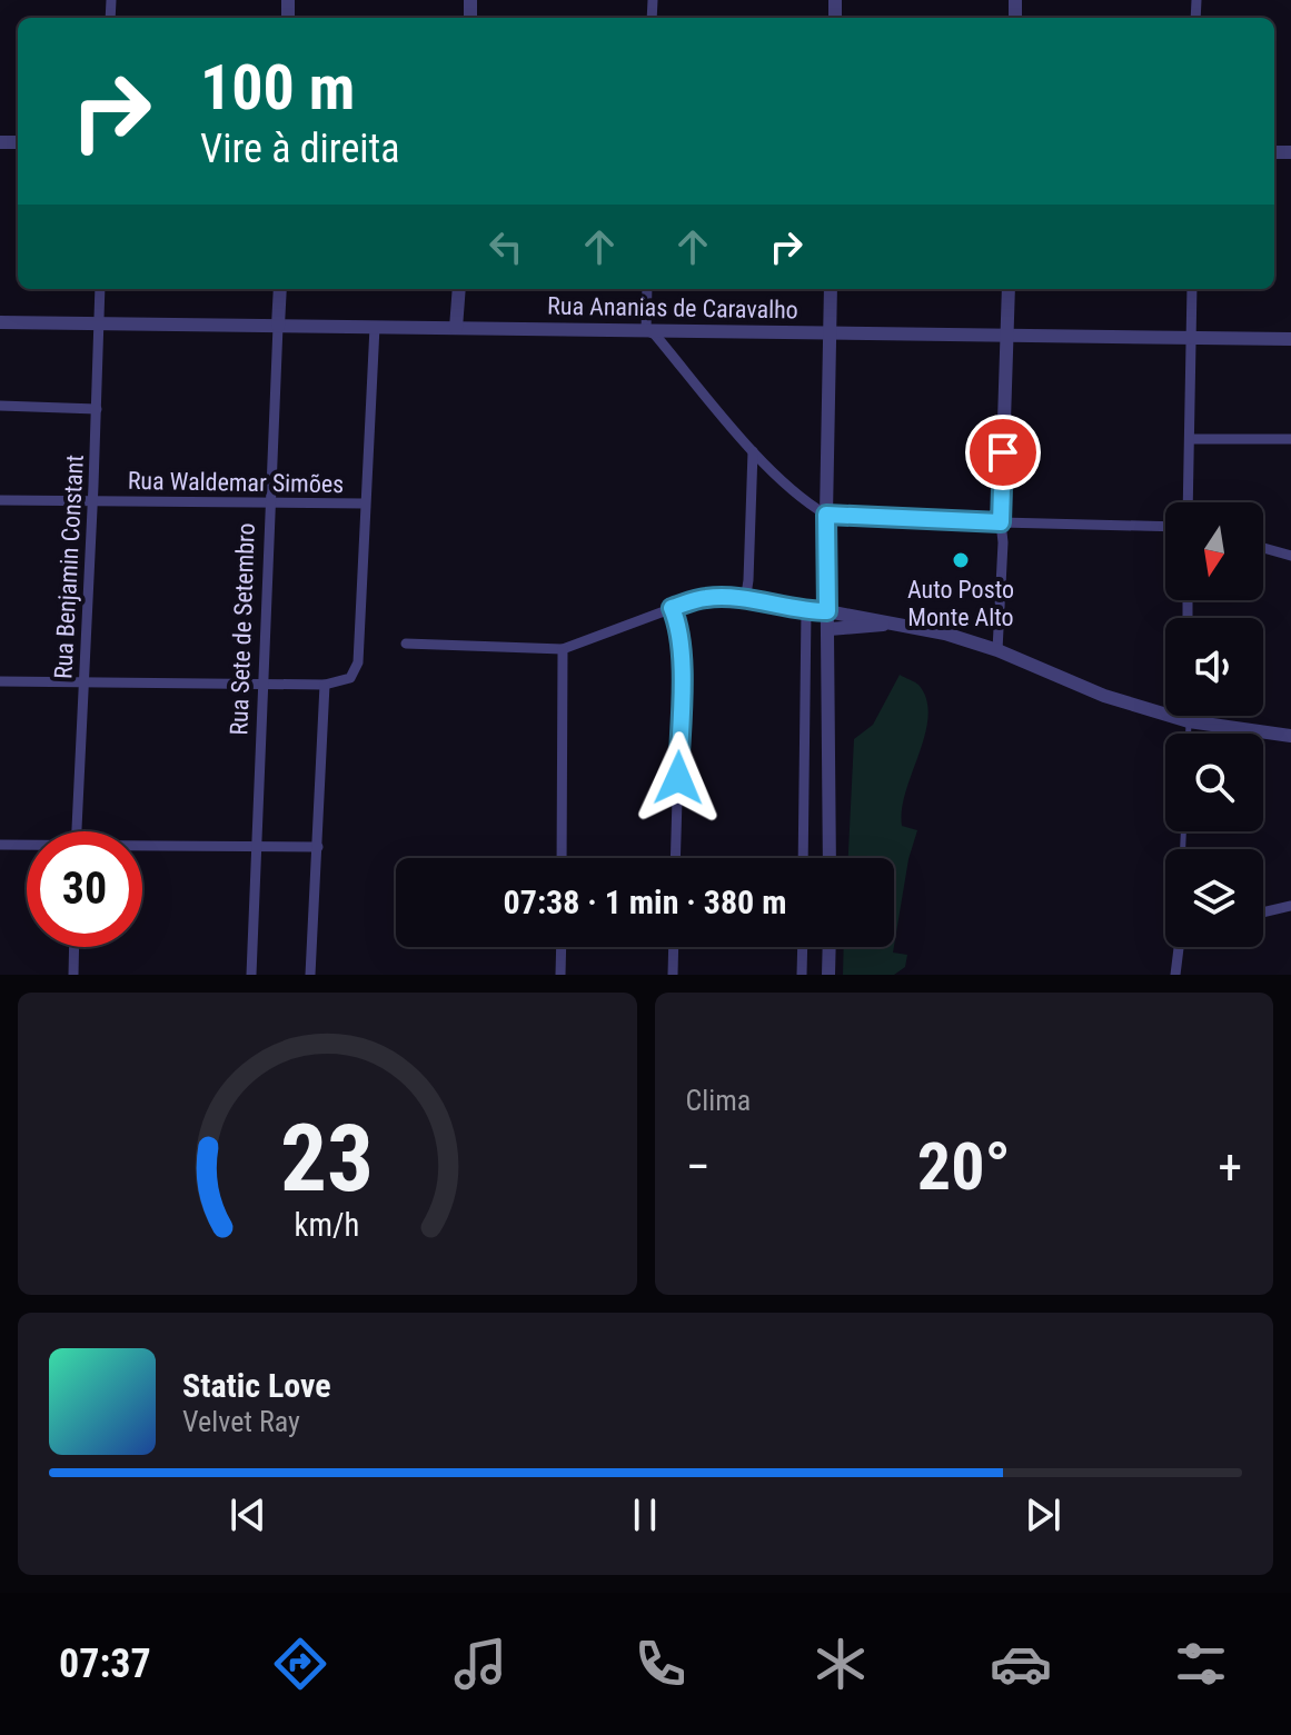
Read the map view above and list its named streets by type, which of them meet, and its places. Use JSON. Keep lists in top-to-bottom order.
{
  "streets": {
    "street": [
      "Rua Ananias de Caravalho",
      "Rua Waldemar Simões",
      "Rua Benjamin Constant",
      "Rua Sete de Setembro"
    ]
  },
  "crossings": [
    ["Rua Ananias de Caravalho", "Rua Benjamin Constant"],
    ["Rua Ananias de Caravalho", "Rua Sete de Setembro"],
    ["Rua Waldemar Simões", "Rua Benjamin Constant"],
    ["Rua Waldemar Simões", "Rua Sete de Setembro"]
  ],
  "places": ["Auto Posto Monte Alto"],
  "north": "bottom",
  "page": {
    "turn": ["100 m", "Vire à direita"],
    "limit": "30",
    "trip": "07:38 · 1 min · 380 m",
    "tile": "Clima",
    "heat": ["−", "20°", "+"],
    "song": ["Static Love", "Velvet Ray"],
    "tabs": "07:37",
    "gauge": ["23", "km/h"]
  }
}
